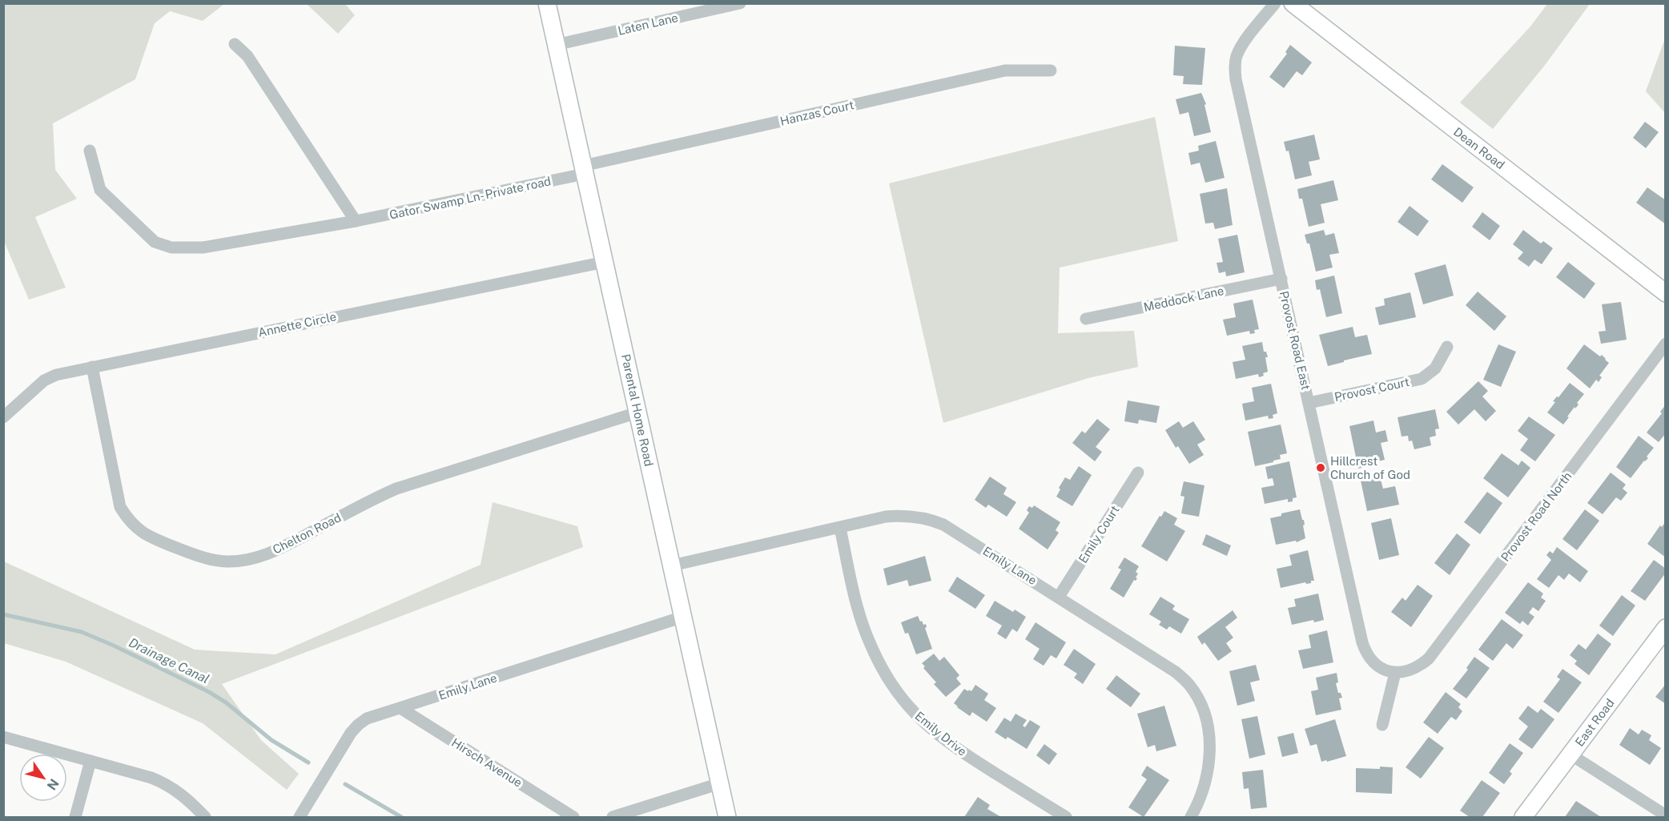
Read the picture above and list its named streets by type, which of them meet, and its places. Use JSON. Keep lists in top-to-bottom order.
{
  "streets": {
    "street": [
      "Laten Lane",
      "Hanzas Court",
      "Dean Road",
      "Gator Swamp Ln- Private road",
      "Meddock Lane",
      "Annette Circle",
      "Provost Road East",
      "Provost Court",
      "Parental Home Road",
      "Provost Road North",
      "Chelton Road",
      "Emily Court",
      "Emily Lane",
      "East Road",
      "Emily Drive",
      "Hirsch Avenue"
    ]
  },
  "crossings": [
    ["Laten Lane", "Parental Home Road"],
    ["Hanzas Court", "Gator Swamp Ln- Private road"],
    ["Hanzas Court", "Parental Home Road"],
    ["Gator Swamp Ln- Private road", "Parental Home Road"],
    ["Meddock Lane", "Provost Road East"],
    ["Annette Circle", "Parental Home Road"],
    ["Annette Circle", "Chelton Road"],
    ["Provost Road East", "Provost Court"],
    ["Provost Road East", "Provost Road North"],
    ["Parental Home Road", "Chelton Road"],
    ["Parental Home Road", "Emily Lane"],
    ["Emily Court", "Emily Lane"],
    ["Emily Lane", "Emily Drive"],
    ["Emily Lane", "Hirsch Avenue"]
  ],
  "water": ["Drainage Canal"],
  "places": ["Hillcrest Church of God"],
  "north": "bottom right"
}
